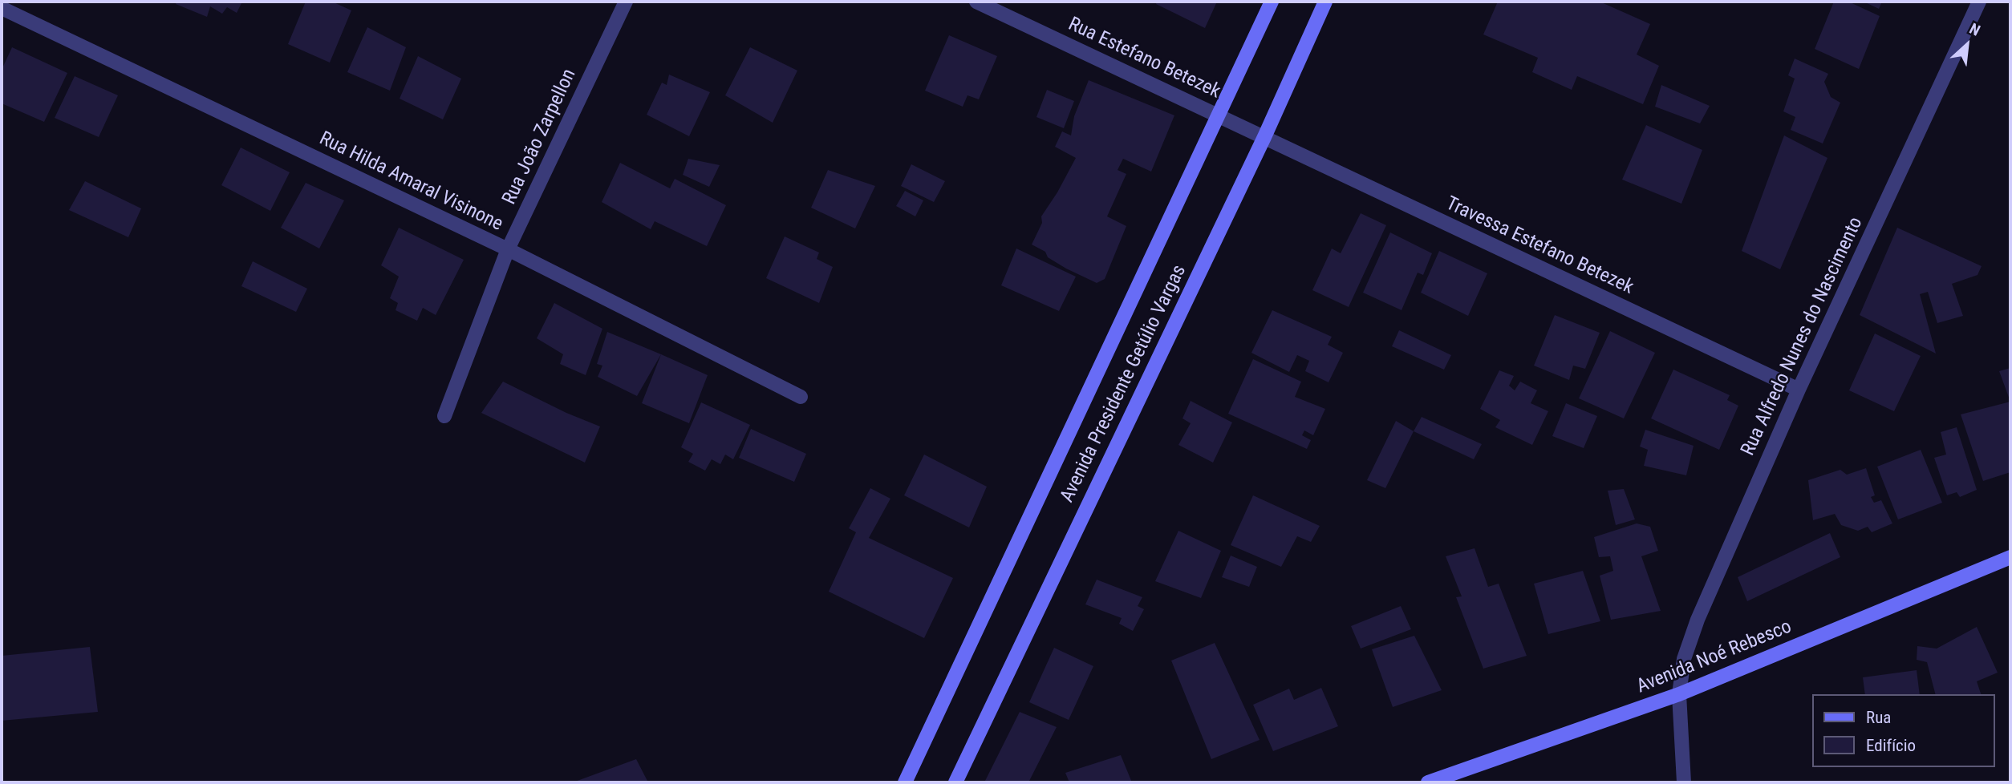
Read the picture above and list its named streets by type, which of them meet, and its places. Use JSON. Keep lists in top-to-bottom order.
{
  "streets": {
    "main road": ["Avenida Presidente Getúlio Vargas", "Avenida Noé Rebesco"],
    "street": [
      "Rua Estefano Betezek",
      "Rua João Zarpellon",
      "Rua Hilda Amaral Visinone",
      "Travessa Estefano Betezek",
      "Rua Alfredo Nunes do Nascimento"
    ]
  },
  "crossings": [
    ["Rua Estefano Betezek", "Travessa Estefano Betezek"],
    ["Rua Estefano Betezek", "Avenida Presidente Getúlio Vargas"],
    ["Rua João Zarpellon", "Rua Hilda Amaral Visinone"],
    ["Travessa Estefano Betezek", "Rua Alfredo Nunes do Nascimento"],
    ["Travessa Estefano Betezek", "Avenida Presidente Getúlio Vargas"],
    ["Rua Alfredo Nunes do Nascimento", "Avenida Noé Rebesco"]
  ],
  "legend": ["Rua", "Edifício"],
  "north": "top right"
}
